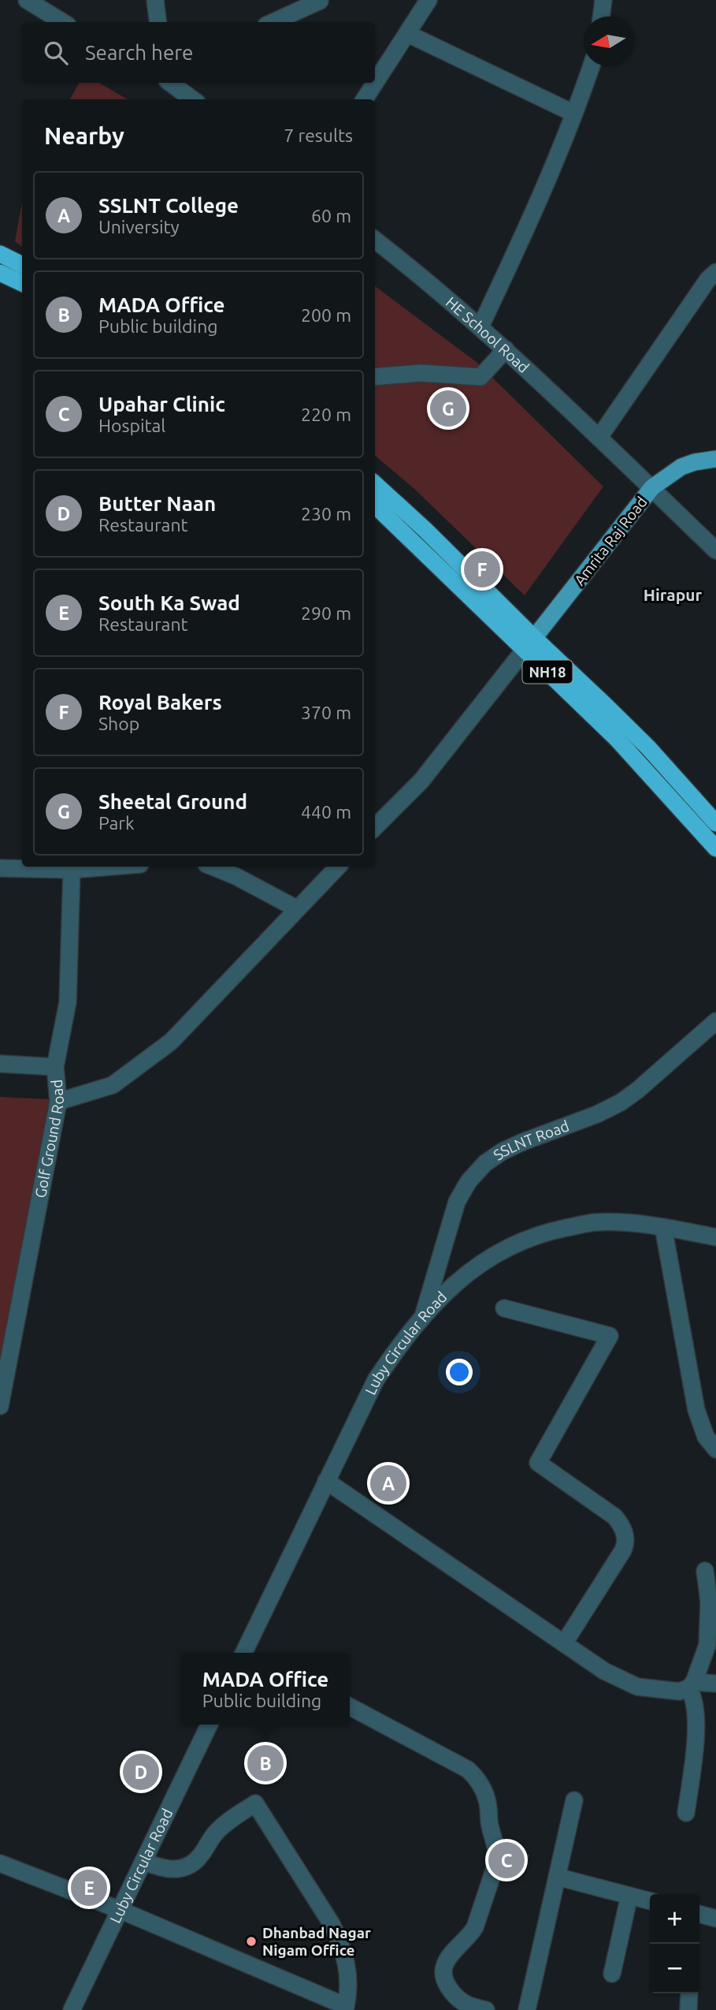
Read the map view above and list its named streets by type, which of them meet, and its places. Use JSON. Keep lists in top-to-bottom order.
{
  "streets": {
    "highway": ["NH18"],
    "main road": ["Amrita Raj Road"],
    "street": [
      "HE School Road",
      "Golf Ground Road",
      "SSLNT Road",
      "Luby Circular Road"
    ]
  },
  "crossings": [
    ["HE School Road", "Amrita Raj Road"],
    ["Amrita Raj Road", "NH18"],
    ["SSLNT Road", "Luby Circular Road"]
  ],
  "districts": ["Hirapur"],
  "places": ["Dhanbad Nagar Nigam Office"],
  "north": "left",
  "page": {
    "search": "Search here",
    "heading": ["Nearby", "7 results"],
    "list": [
      {
        "mark": "A",
        "name": "SSLNT College",
        "note": "University",
        "value": "60 m"
      },
      {
        "mark": "B",
        "name": "MADA Office",
        "note": "Public building",
        "value": "200 m"
      },
      {
        "mark": "C",
        "name": "Upahar Clinic",
        "note": "Hospital",
        "value": "220 m"
      },
      {
        "mark": "D",
        "name": "Butter Naan",
        "note": "Restaurant",
        "value": "230 m"
      },
      {
        "mark": "E",
        "name": "South Ka Swad",
        "note": "Restaurant",
        "value": "290 m"
      },
      {
        "mark": "F",
        "name": "Royal Bakers",
        "note": "Shop",
        "value": "370 m"
      },
      {
        "mark": "G",
        "name": "Sheetal Ground",
        "note": "Park",
        "value": "440 m"
      }
    ],
    "pins": [
      "G",
      "F",
      "A",
      "B",
      "D",
      "C",
      "E"
    ],
    "popup": ["MADA Office", "Public building"],
    "map_buttons": ["+", "−"]
  }
}
